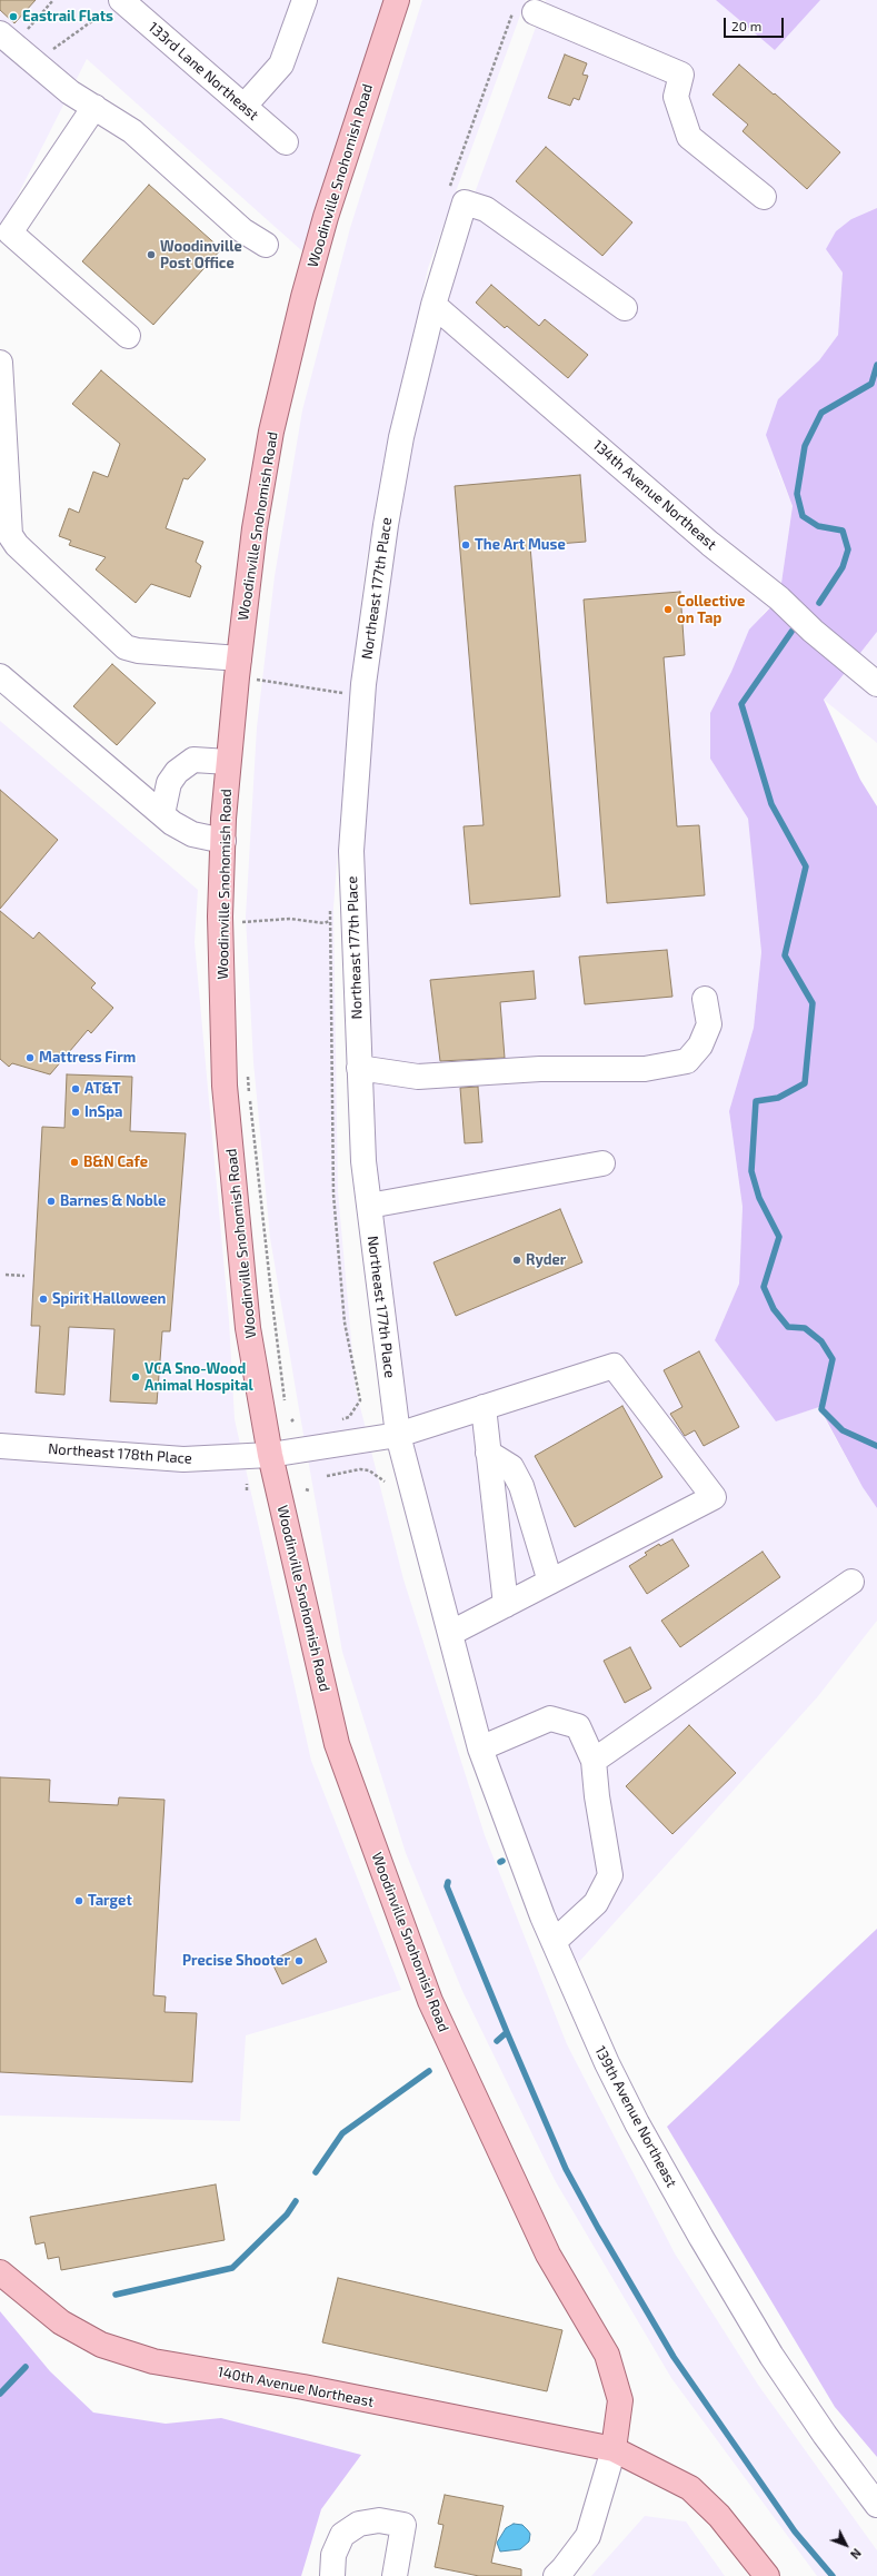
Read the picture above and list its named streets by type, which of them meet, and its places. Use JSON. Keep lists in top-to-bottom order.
{
  "streets": {
    "main road": ["Woodinville Snohomish Road", "140th Avenue Northeast"],
    "street": [
      "133rd Lane Northeast",
      "134th Avenue Northeast",
      "Northeast 177th Place",
      "Northeast 178th Place",
      "139th Avenue Northeast"
    ]
  },
  "crossings": [
    ["Woodinville Snohomish Road", "Northeast 178th Place"],
    ["Woodinville Snohomish Road", "140th Avenue Northeast"],
    ["134th Avenue Northeast", "Northeast 177th Place"],
    ["Northeast 177th Place", "Northeast 178th Place"],
    ["Northeast 177th Place", "139th Avenue Northeast"]
  ],
  "places": [
    "Eastrail Flats",
    "Woodinville Post Office",
    "The Art Muse",
    "Collective on Tap",
    "Mattress Firm",
    "AT&T",
    "InSpa",
    "B&N Cafe",
    "Barnes & Noble",
    "Ryder",
    "Spirit Halloween",
    "VCA Sno-Wood Animal Hospital",
    "Target",
    "Precise Shooter"
  ],
  "scale_bar": "20 m",
  "north": "bottom right"
}
